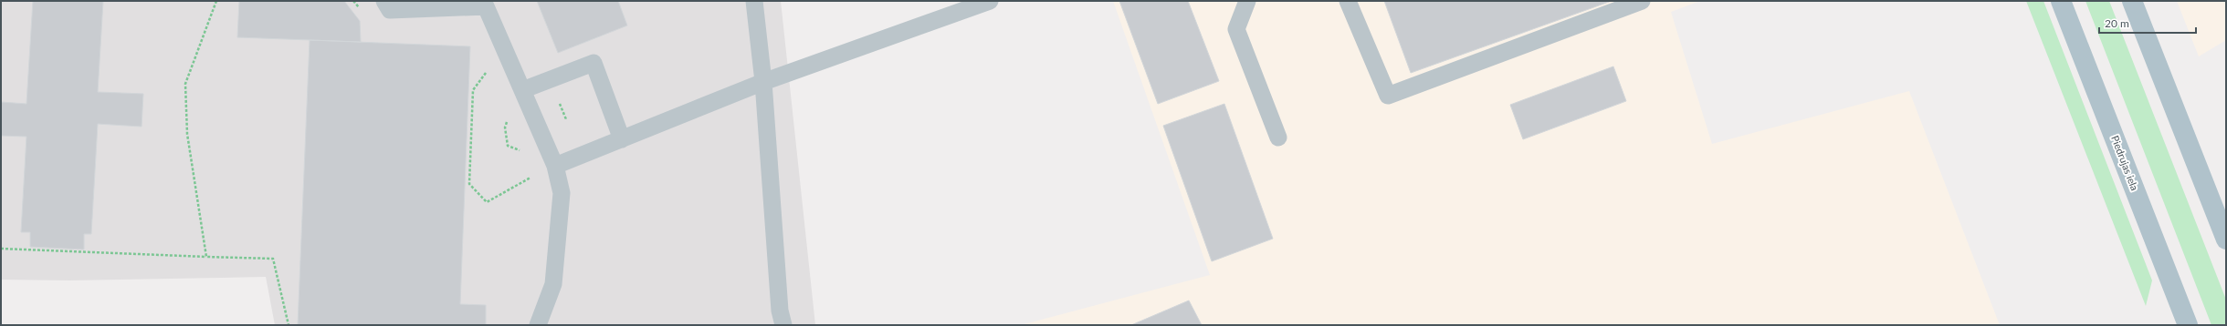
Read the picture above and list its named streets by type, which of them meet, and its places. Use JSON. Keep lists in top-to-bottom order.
{
  "streets": {
    "main road": ["Piedrujas iela"]
  },
  "scale_bar": "20 m"
}
